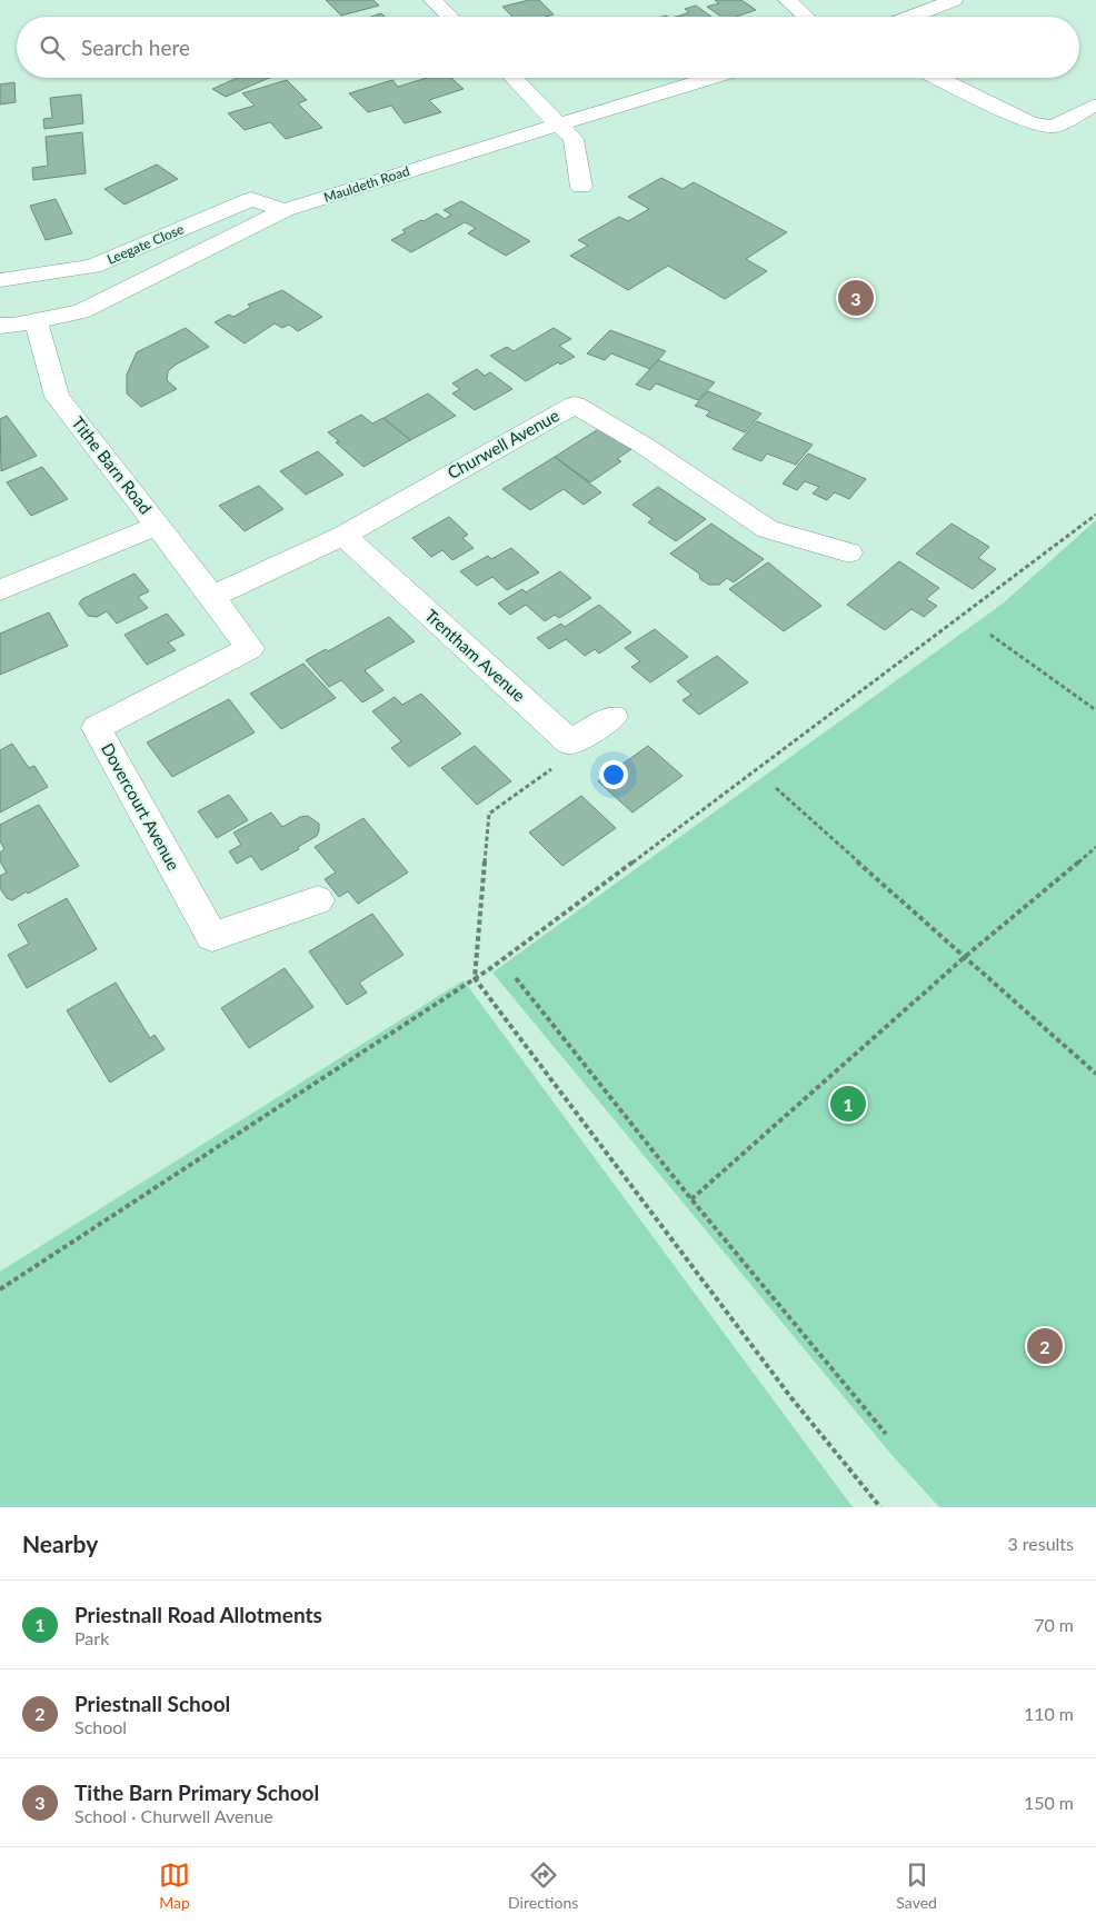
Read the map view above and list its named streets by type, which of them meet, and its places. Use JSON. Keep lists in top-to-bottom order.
{
  "streets": {
    "street": [
      "Mauldeth Road",
      "Leegate Close",
      "Churwell Avenue",
      "Tithe Barn Road",
      "Trentham Avenue",
      "Dovercourt Avenue"
    ]
  },
  "crossings": [
    ["Mauldeth Road", "Leegate Close"],
    ["Mauldeth Road", "Tithe Barn Road"],
    ["Churwell Avenue", "Tithe Barn Road"],
    ["Churwell Avenue", "Trentham Avenue"],
    ["Churwell Avenue", "Dovercourt Avenue"],
    ["Tithe Barn Road", "Dovercourt Avenue"]
  ],
  "page": {
    "search": "Search here",
    "pins": ["3", "1", "2"],
    "heading": ["Nearby", "3 results"],
    "list": [
      {
        "mark": "1",
        "name": "Priestnall Road Allotments",
        "note": "Park",
        "value": "70 m"
      },
      {
        "mark": "2",
        "name": "Priestnall School",
        "note": "School",
        "value": "110 m"
      },
      {
        "mark": "3",
        "name": "Tithe Barn Primary School",
        "note": "School · Churwell Avenue",
        "value": "150 m"
      }
    ],
    "nav": ["Map", "Directions", "Saved"]
  }
}
